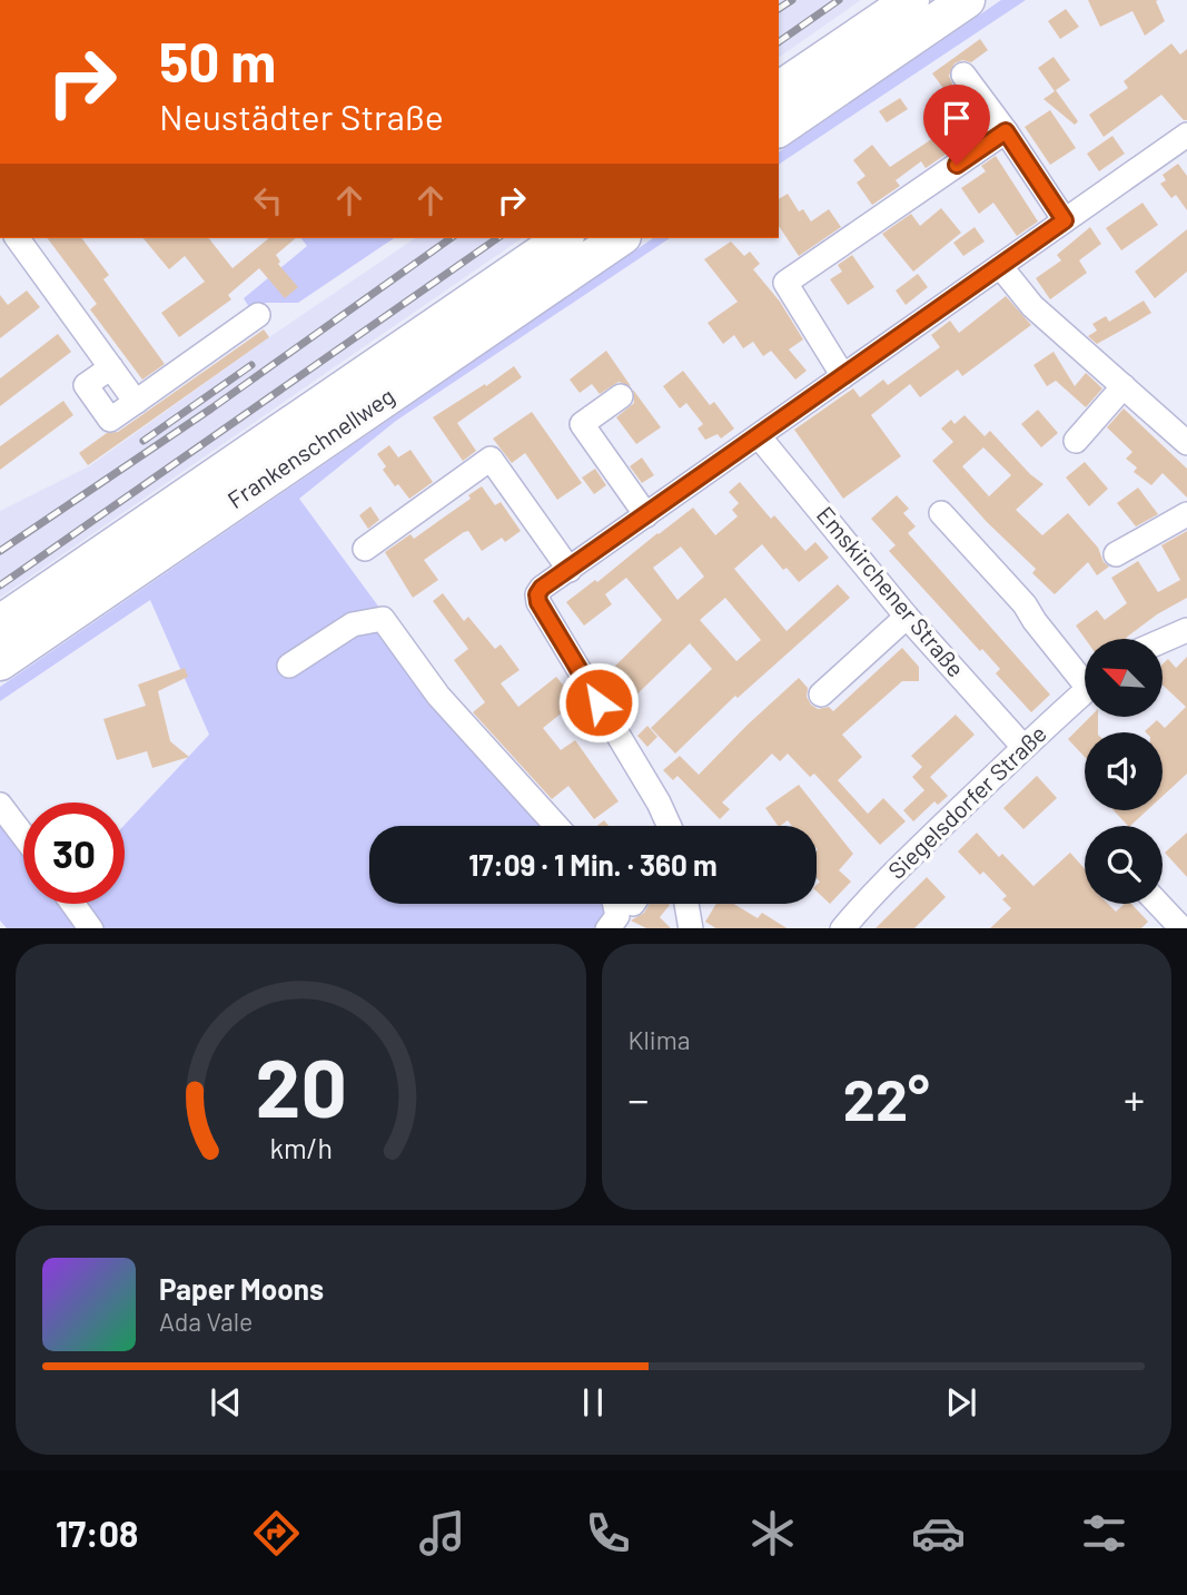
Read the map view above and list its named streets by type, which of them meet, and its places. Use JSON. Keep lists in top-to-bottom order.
{
  "streets": {
    "highway": ["Frankenschnellweg"],
    "street": ["Emskirchener Straße", "Siegelsdorfer Straße"]
  },
  "crossings": [
    ["Emskirchener Straße", "Siegelsdorfer Straße"]
  ],
  "north": "top left",
  "page": {
    "turn": ["50 m", "Neustädter Straße"],
    "limit": "30",
    "trip": "17:09 · 1 Min. · 360 m",
    "tile": "Klima",
    "heat": ["−", "22°", "+"],
    "song": ["Paper Moons", "Ada Vale"],
    "tabs": "17:08",
    "gauge": ["20", "km/h"]
  }
}
